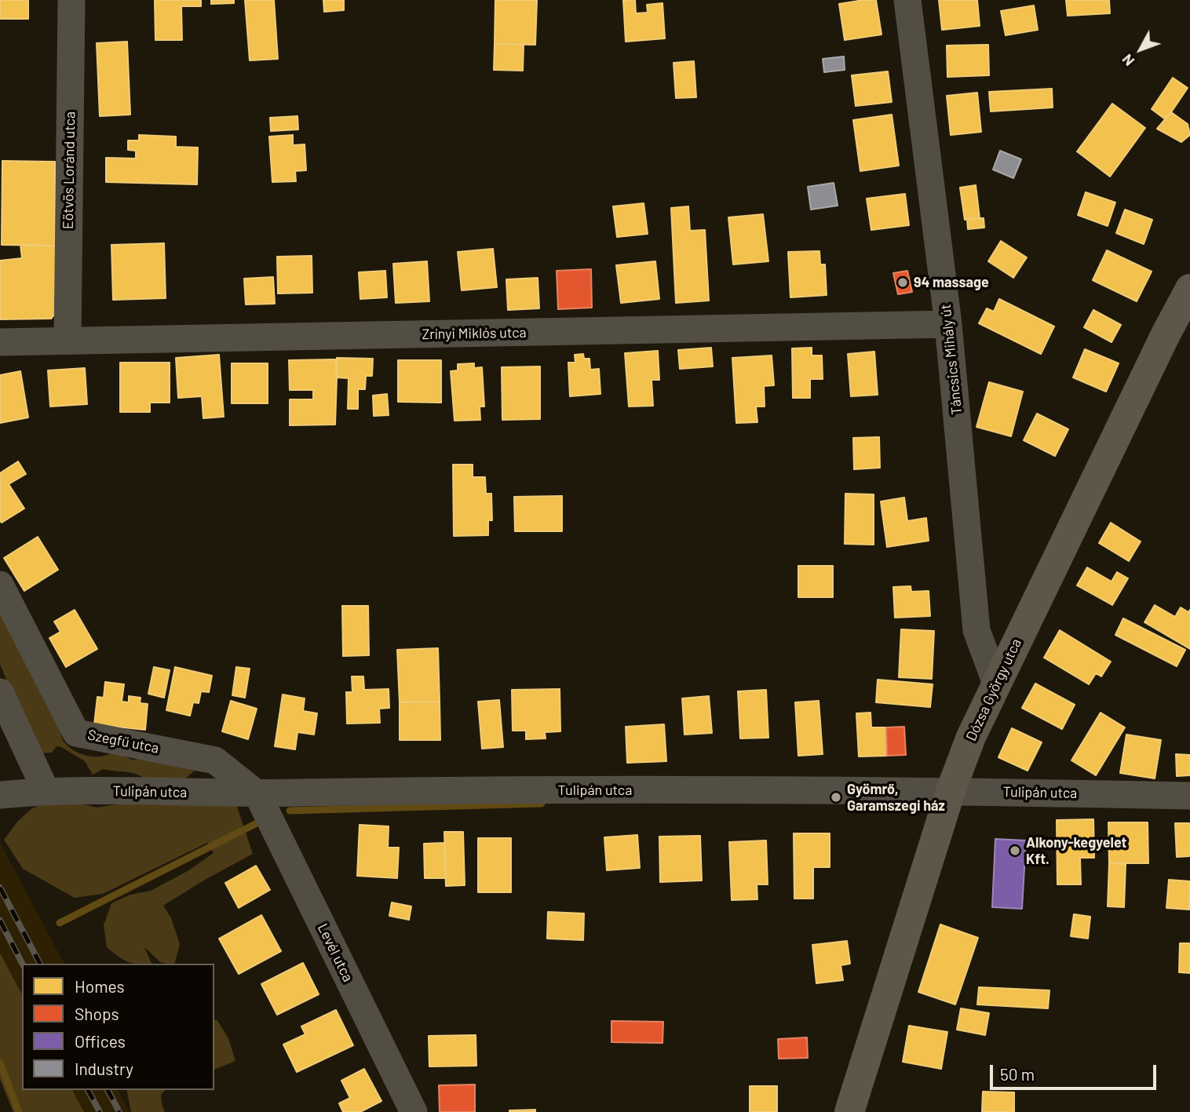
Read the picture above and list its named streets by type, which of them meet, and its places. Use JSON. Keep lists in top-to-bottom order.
{
  "streets": {
    "main road": ["Dózsa György utca"],
    "street": [
      "Eötvös Loránd utca",
      "Zrínyi Miklós utca",
      "Táncsics Mihály út",
      "Szegfű utca",
      "Tulipán utca",
      "Levél utca"
    ]
  },
  "crossings": [
    ["Eötvös Loránd utca", "Zrínyi Miklós utca"],
    ["Zrínyi Miklós utca", "Táncsics Mihály út"],
    ["Táncsics Mihály út", "Dózsa György utca"],
    ["Dózsa György utca", "Tulipán utca"],
    ["Szegfű utca", "Tulipán utca"],
    ["Szegfű utca", "Levél utca"],
    ["Tulipán utca", "Levél utca"]
  ],
  "places": ["94 massage", "Gyömrő, Garamszegi ház", "Alkony-kegyelet Kft."],
  "legend": [
    "Homes",
    "Shops",
    "Offices",
    "Industry"
  ],
  "scale_bar": "50 m",
  "north": "bottom left"
}
